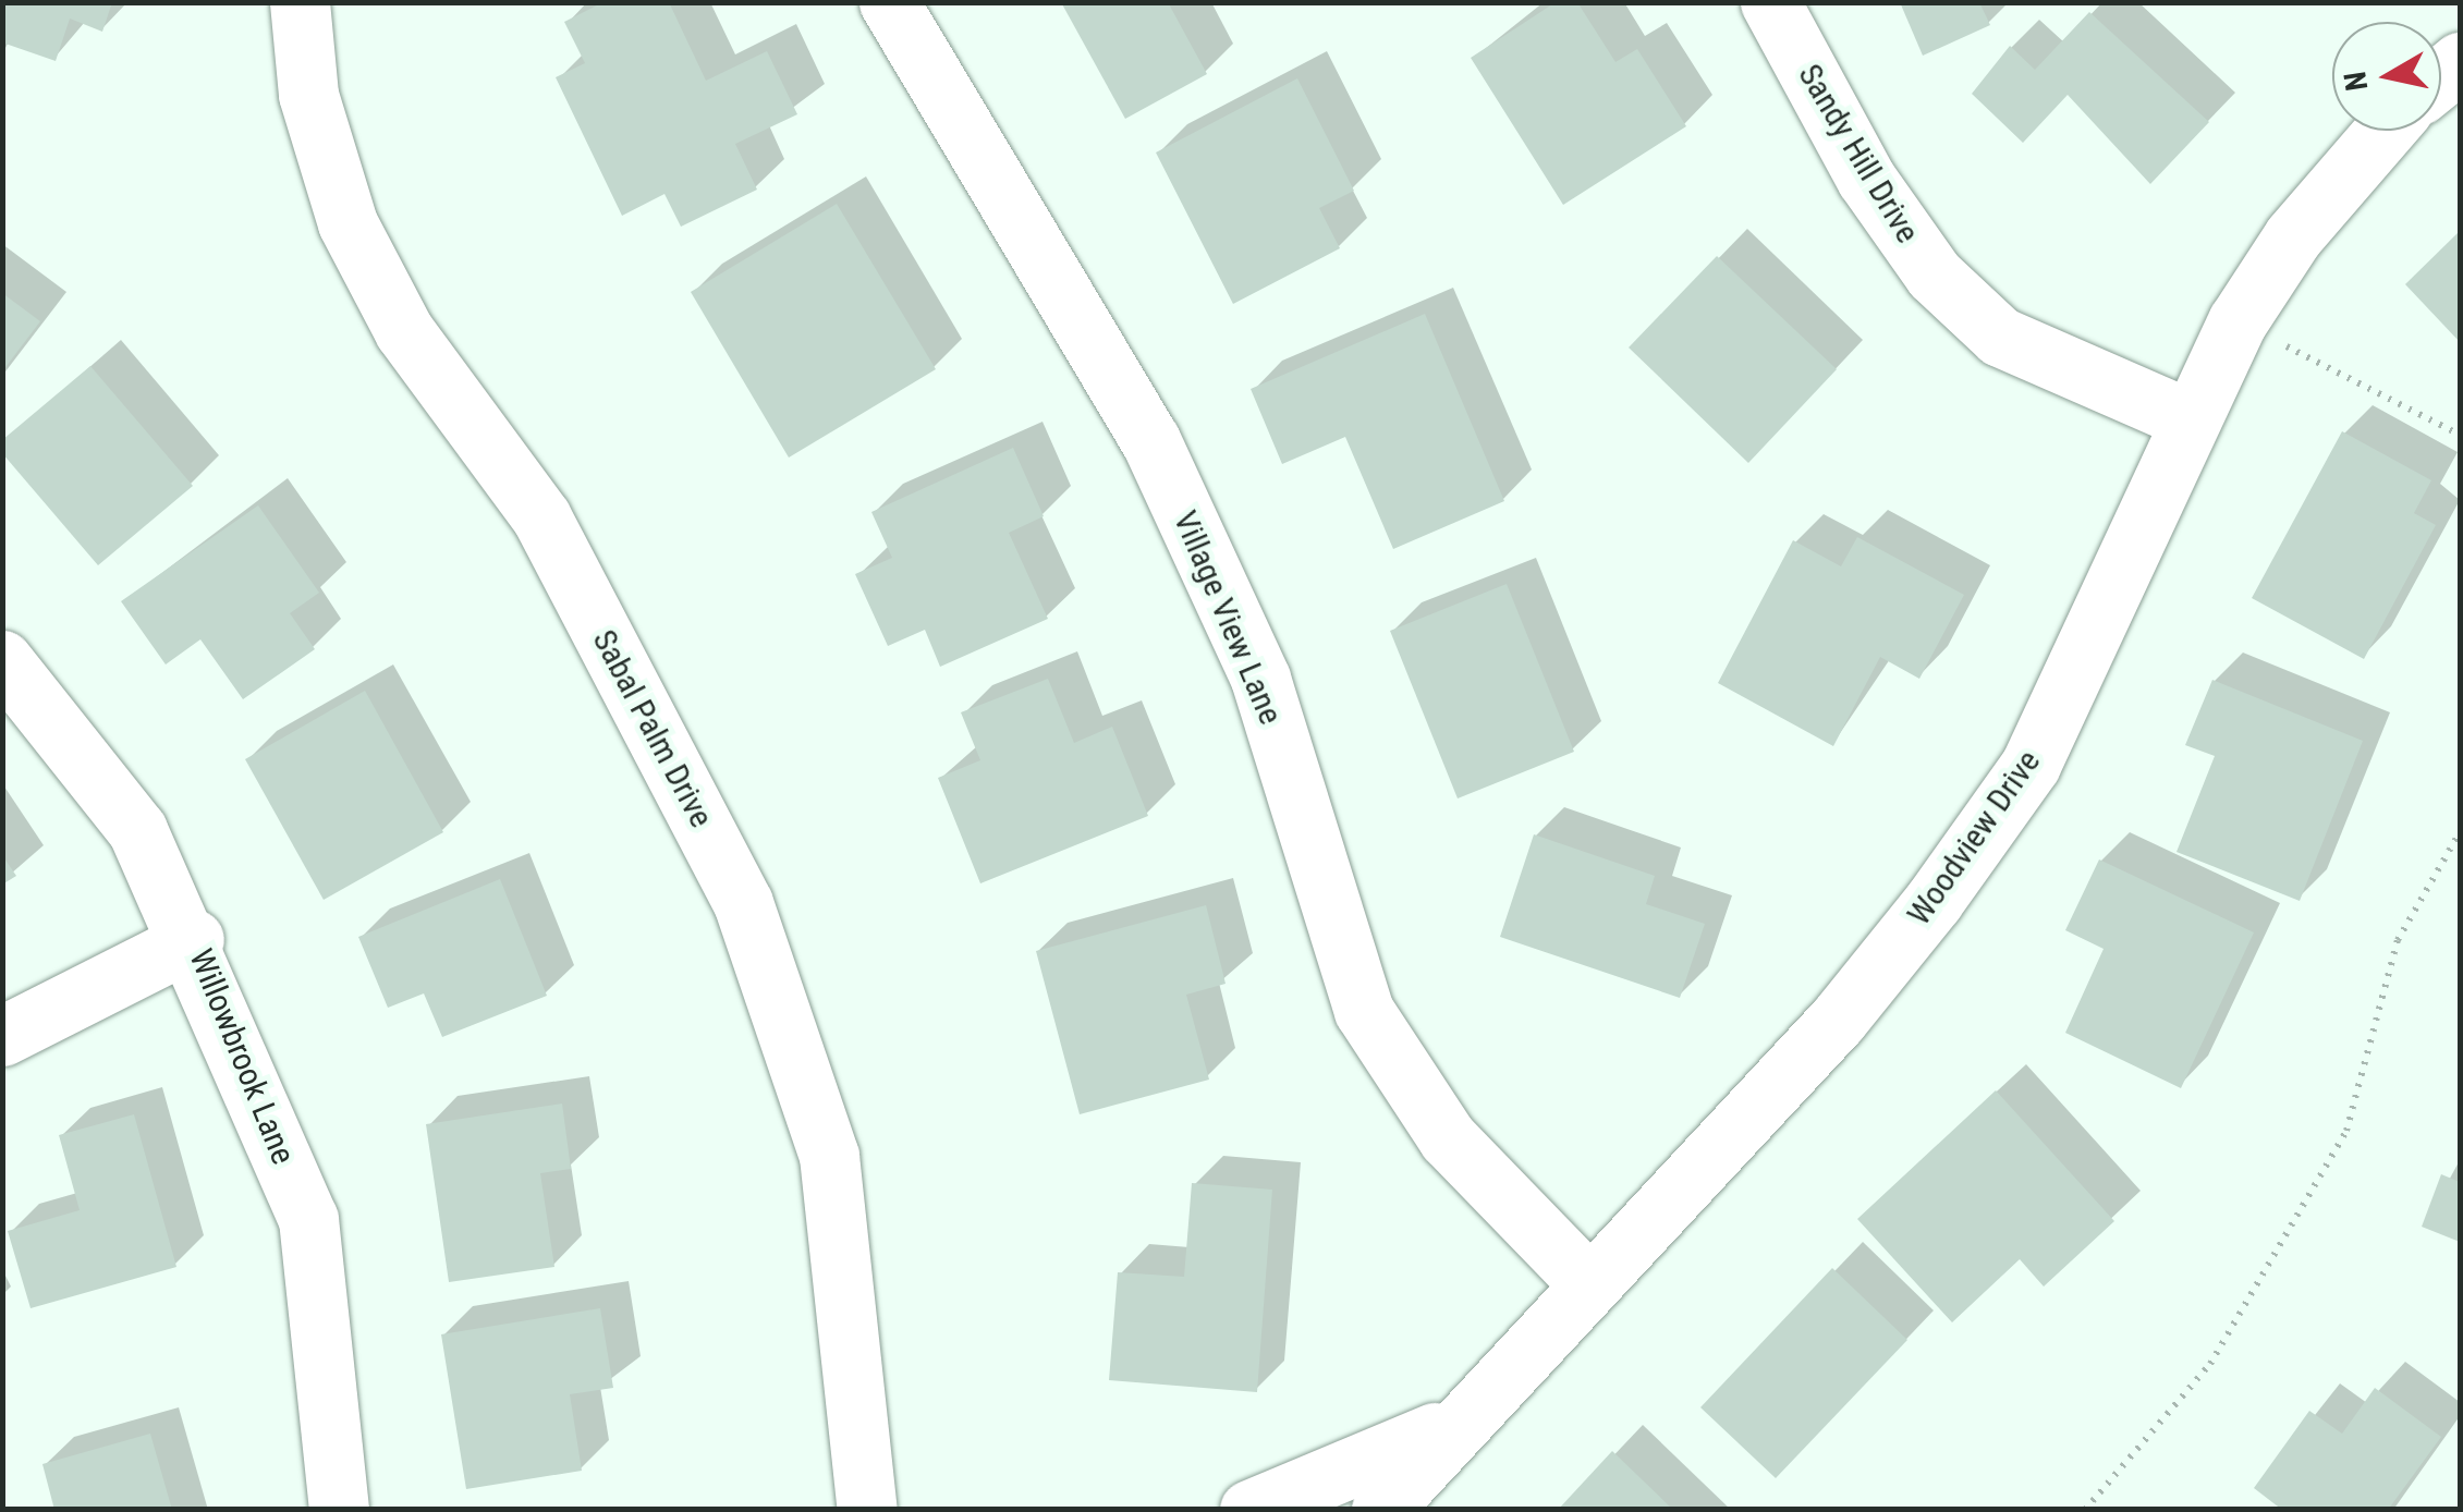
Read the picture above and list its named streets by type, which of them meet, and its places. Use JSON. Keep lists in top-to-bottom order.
{
  "streets": {
    "street": [
      "Sandy Hill Drive",
      "Village View Lane",
      "Sabal Palm Drive",
      "Woodview Drive",
      "Willowbrook Lane"
    ]
  },
  "crossings": [
    ["Sandy Hill Drive", "Woodview Drive"],
    ["Village View Lane", "Woodview Drive"]
  ],
  "north": "left"
}
